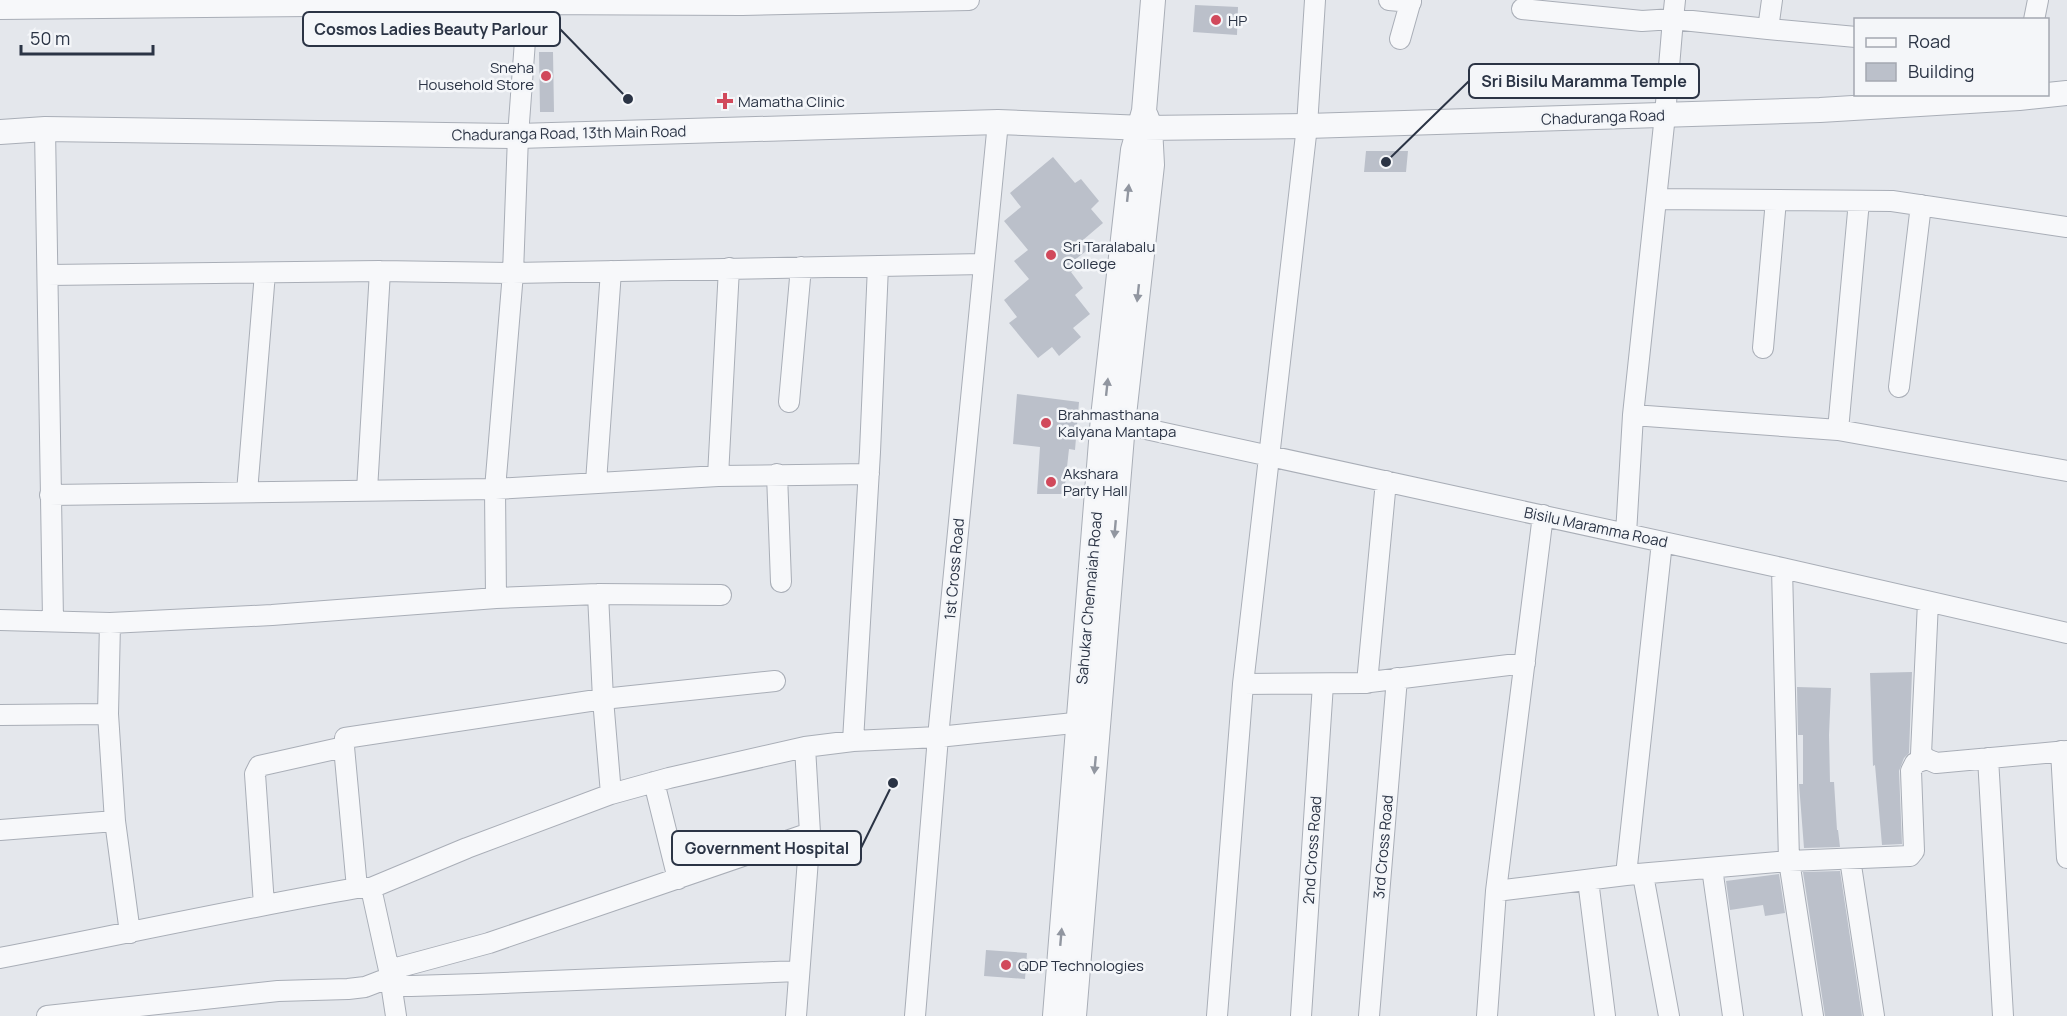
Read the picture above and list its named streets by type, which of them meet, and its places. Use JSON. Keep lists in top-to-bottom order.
{
  "streets": {
    "street": [
      "Chaduranga Road",
      "Chaduranga Road, 13th Main Road",
      "Bisilu Maramma Road",
      "1st Cross Road",
      "Sahukar Chennaiah Road",
      "3rd Cross Road",
      "2nd Cross Road"
    ]
  },
  "crossings": [
    ["Chaduranga Road", "Chaduranga Road, 13th Main Road"],
    ["Chaduranga Road", "Sahukar Chennaiah Road"],
    ["Chaduranga Road, 13th Main Road", "1st Cross Road"],
    ["Chaduranga Road, 13th Main Road", "Sahukar Chennaiah Road"],
    ["Bisilu Maramma Road", "Sahukar Chennaiah Road"]
  ],
  "places": {
    "other": [
      "HP",
      "Sneha Household Store",
      "Cosmos Ladies Beauty Parlour",
      "Sri Bisilu Maramma Temple",
      "Sri Taralabalu College",
      "Brahmasthana Kalyana Mantapa",
      "Akshara Party Hall",
      "Government Hospital",
      "QDP Technologies"
    ],
    "health": ["Mamatha Clinic"]
  },
  "legend": ["Road", "Building"],
  "scale_bar": "50 m"
}
